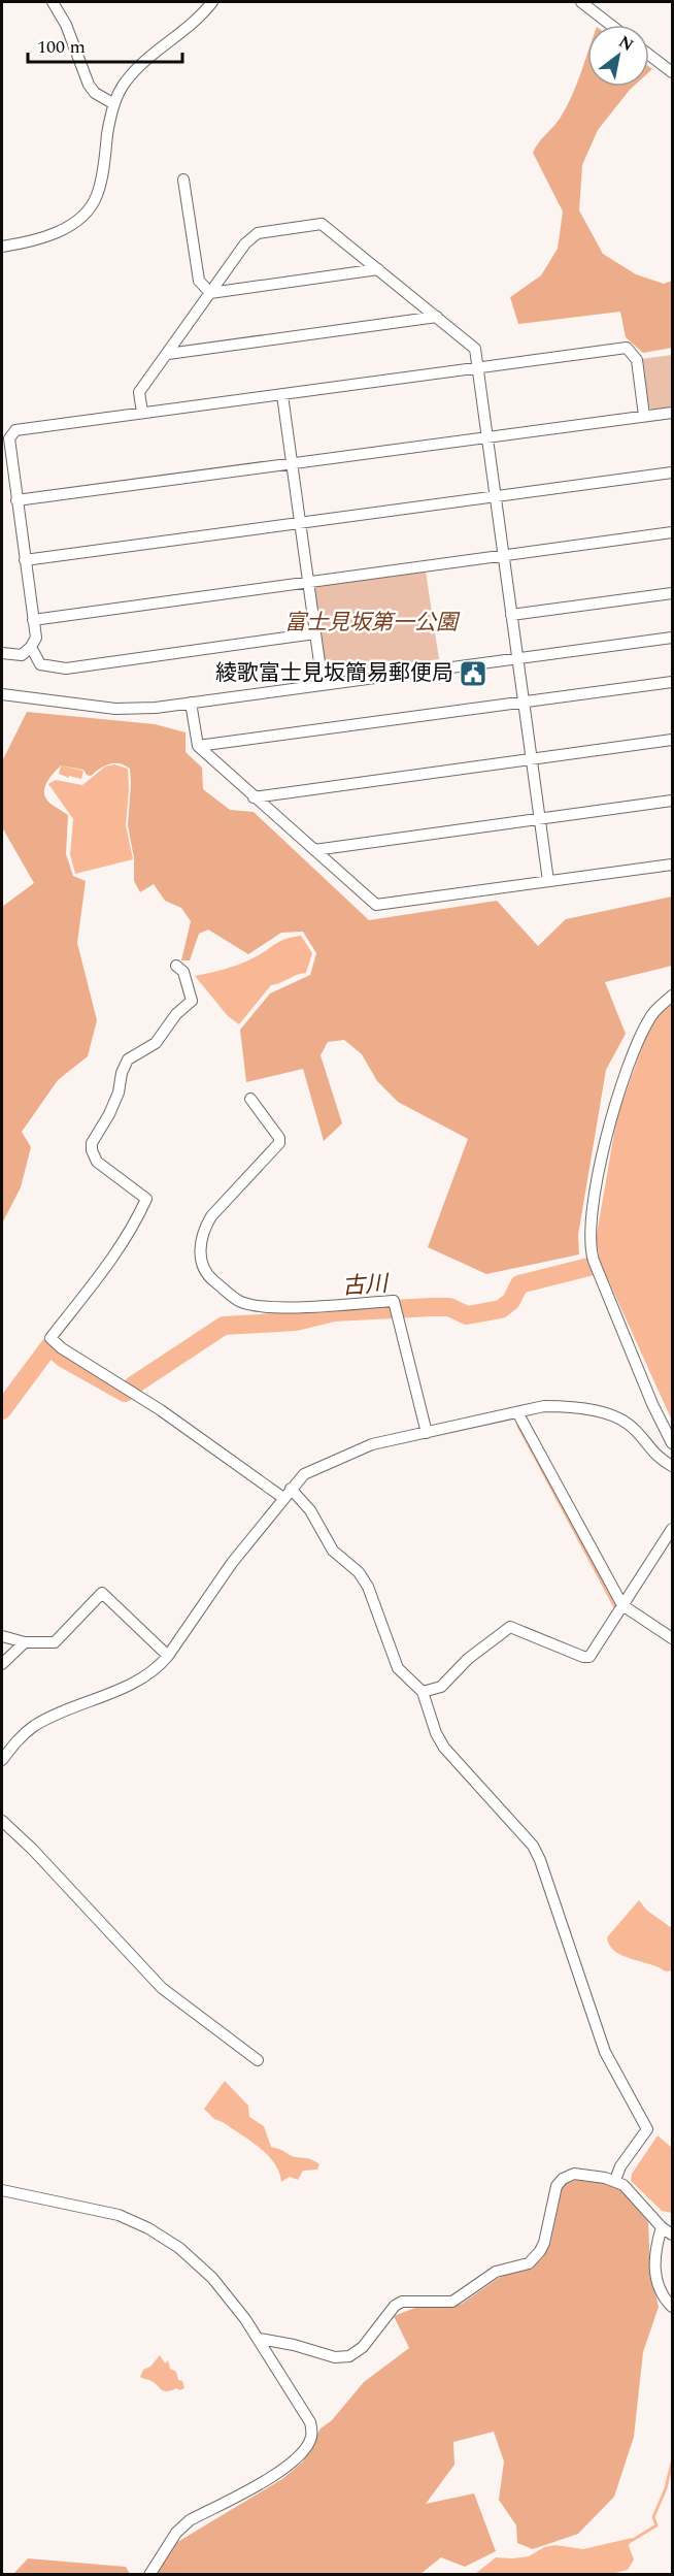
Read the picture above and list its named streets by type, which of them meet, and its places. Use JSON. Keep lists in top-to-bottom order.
{
  "water": ["古川"],
  "parks": ["富士見坂第一公園"],
  "places": {
    "public building": ["綾歌富士見坂簡易郵便局"]
  },
  "scale_bar": "100 m",
  "north": "top right"
}
